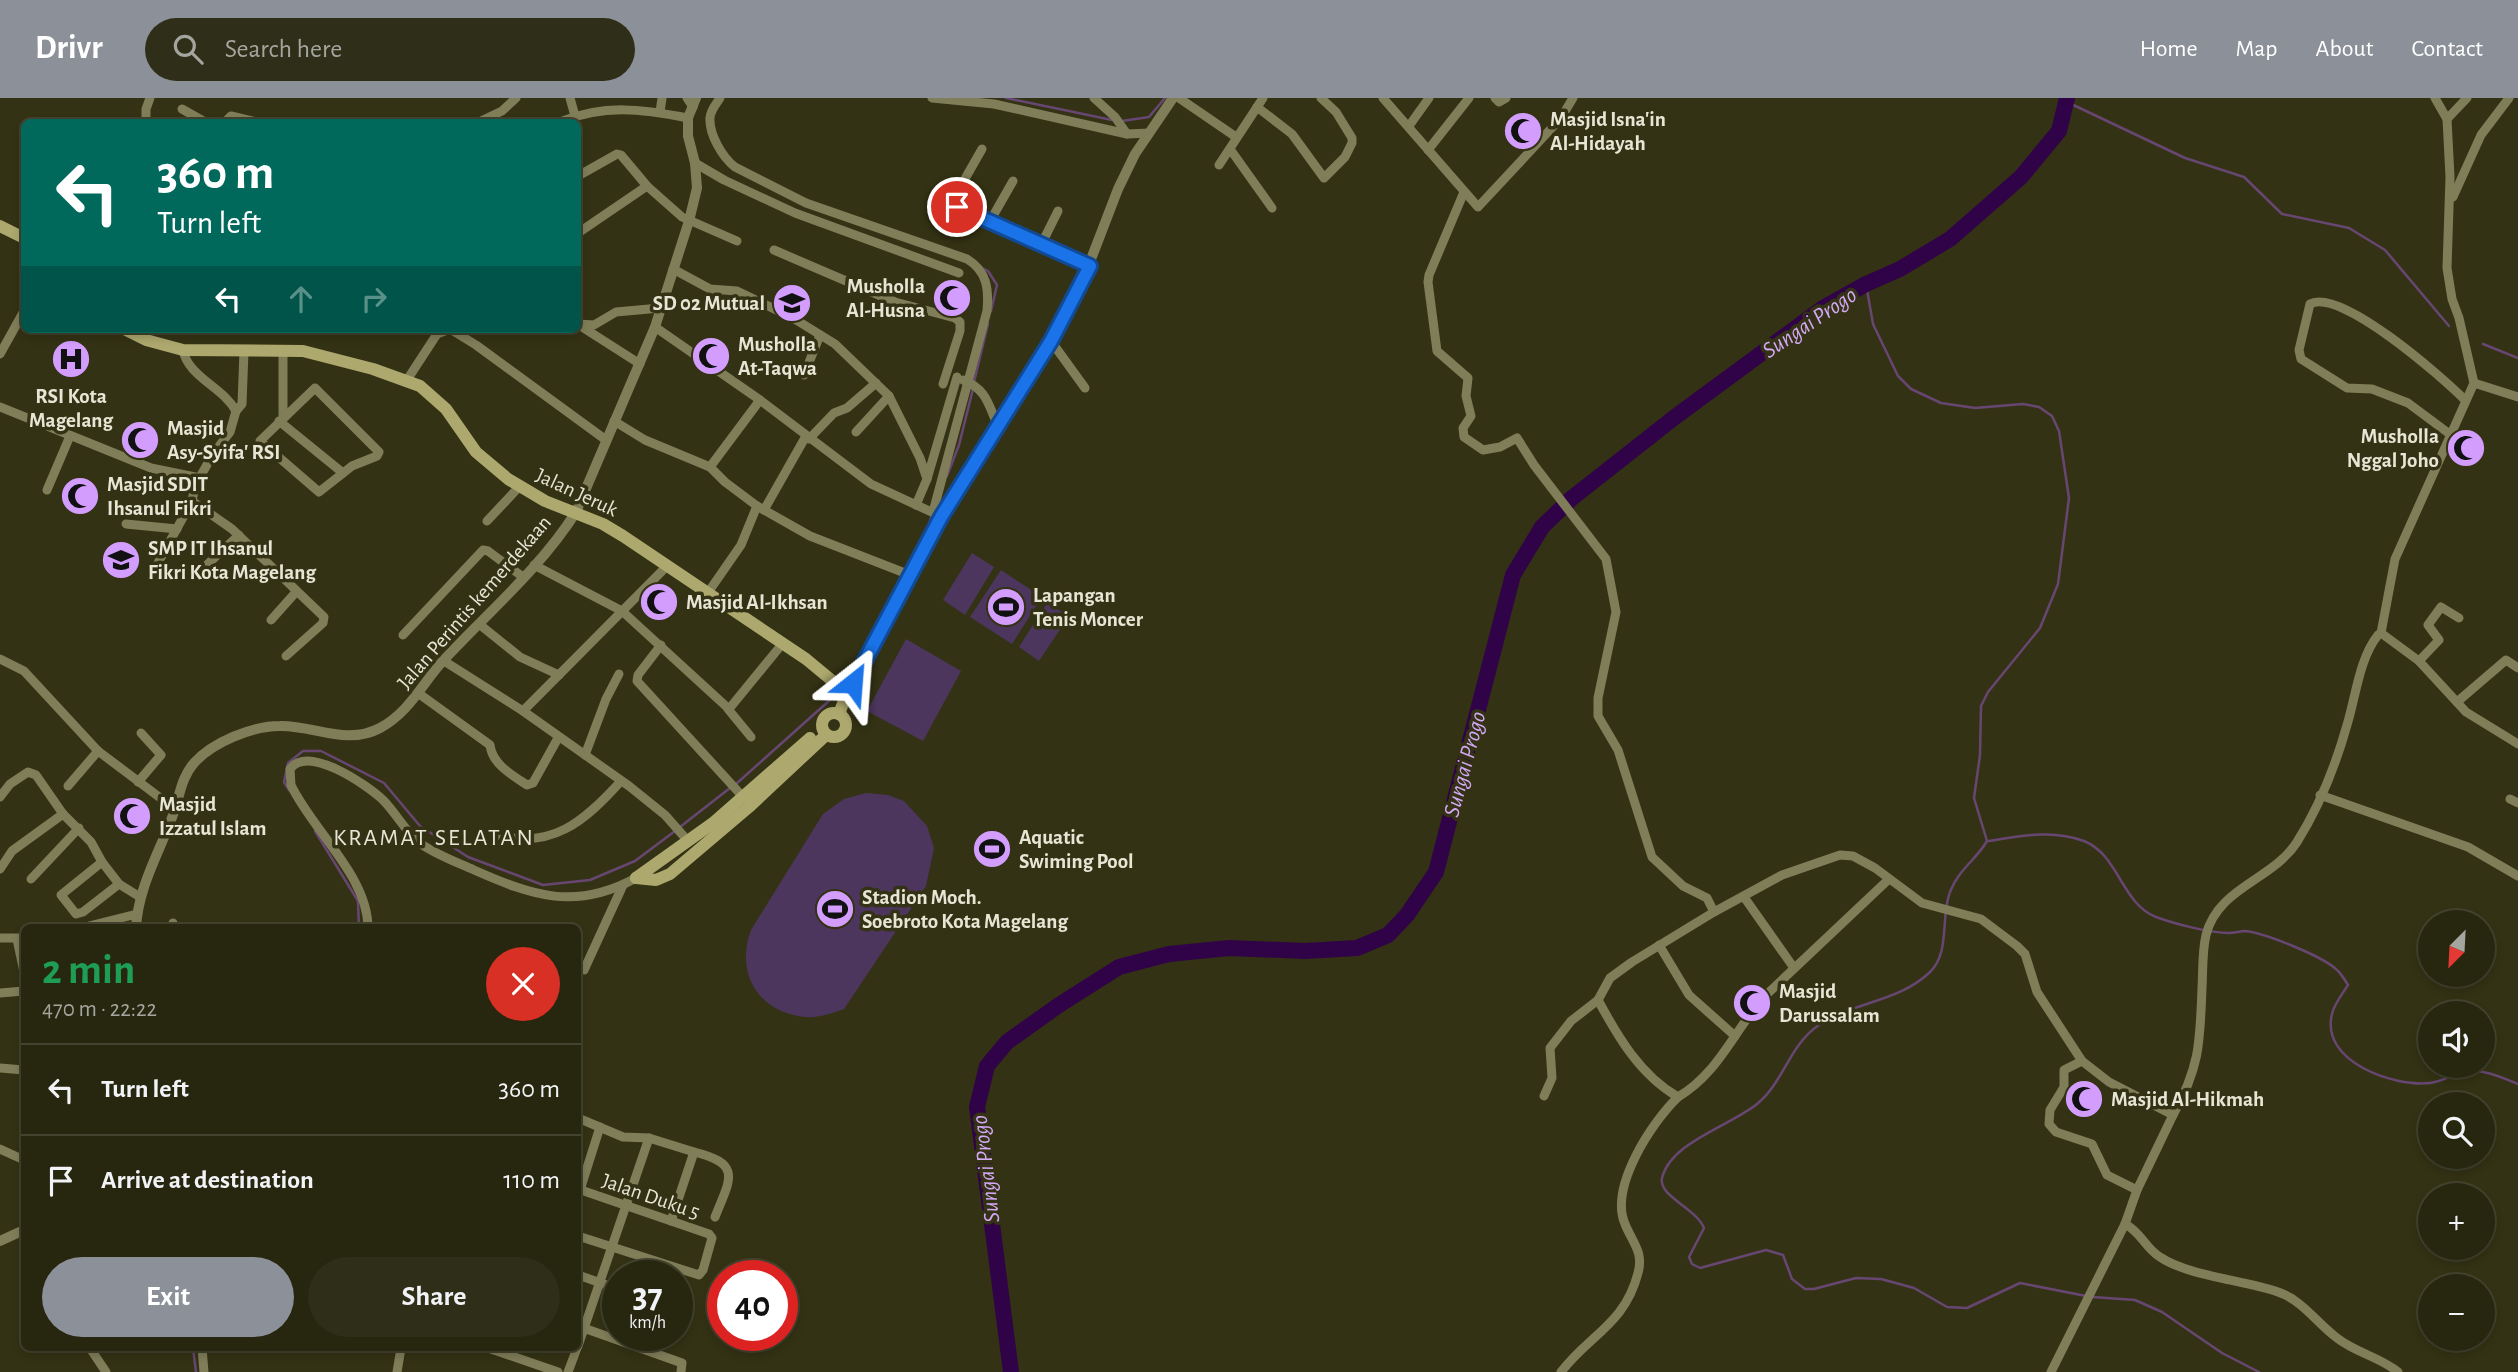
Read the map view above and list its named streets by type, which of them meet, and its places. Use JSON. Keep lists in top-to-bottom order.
{
  "streets": {
    "main road": ["Jalan Jeruk"],
    "street": ["Jalan Perintis kemerdekaan", "Jalan Duku 5"]
  },
  "crossings": [
    ["Jalan Jeruk", "Jalan Perintis kemerdekaan"]
  ],
  "districts": ["KRAMAT SELATAN"],
  "water": ["Sungai Progo"],
  "places": {
    "mosque": [
      "Masjid Isna'in Al-Hidayah",
      "Musholla Al-Husna",
      "Musholla At-Taqwa",
      "Masjid Asy-Syifa' RSI",
      "Musholla Nggal Joho",
      "Masjid SDIT Ihsanul Fikri",
      "Masjid Al-Ikhsan",
      "Masjid Izzatul Islam",
      "Masjid Darussalam",
      "Masjid Al-Hikmah"
    ],
    "school or university": ["SD 02 Mutual", "SMP IT Ihsanul Fikri Kota Magelang"],
    "hospital": ["RSI Kota Magelang"],
    "sports": ["Lapangan Tenis Moncer", "Aquatic Swiming Pool", "Stadion Moch. Soebroto Kota Magelang"]
  },
  "north": "bottom left",
  "page": {
    "header": "Drivr",
    "search": "Search here",
    "nav": [
      "Home",
      "Map",
      "About",
      "Contact"
    ],
    "turn": ["360 m", "Turn left"],
    "map_buttons": ["+", "−"],
    "heading": ["2 min", "470 m · 22:22"],
    "list": [
      {
        "name": "Turn left",
        "value": "360 m"
      },
      {
        "name": "Arrive at destination",
        "value": "110 m"
      }
    ],
    "buttons": ["Exit", "Share"],
    "speed": "37 km/h",
    "limit": "40"
  }
}
